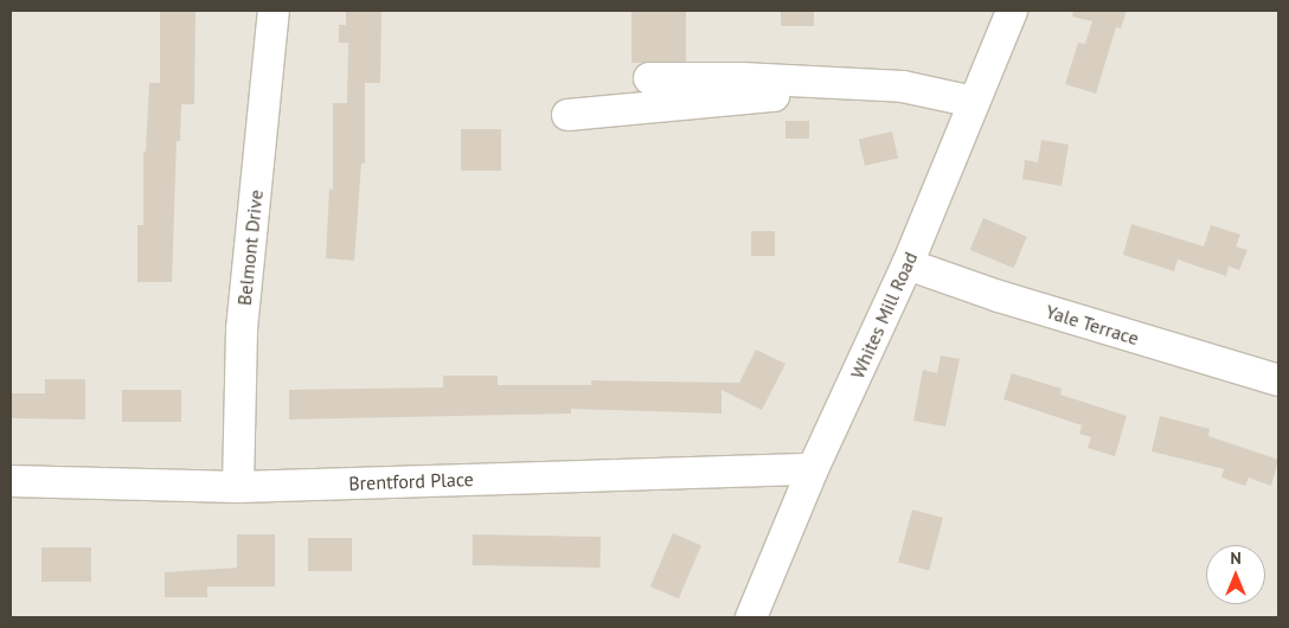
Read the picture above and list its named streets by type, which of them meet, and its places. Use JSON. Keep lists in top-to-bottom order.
{
  "streets": {
    "street": [
      "Belmont Drive",
      "Whites Mill Road",
      "Yale Terrace",
      "Brentford Place"
    ]
  },
  "crossings": [
    ["Belmont Drive", "Brentford Place"],
    ["Whites Mill Road", "Yale Terrace"],
    ["Whites Mill Road", "Brentford Place"]
  ],
  "north": "top"
}
